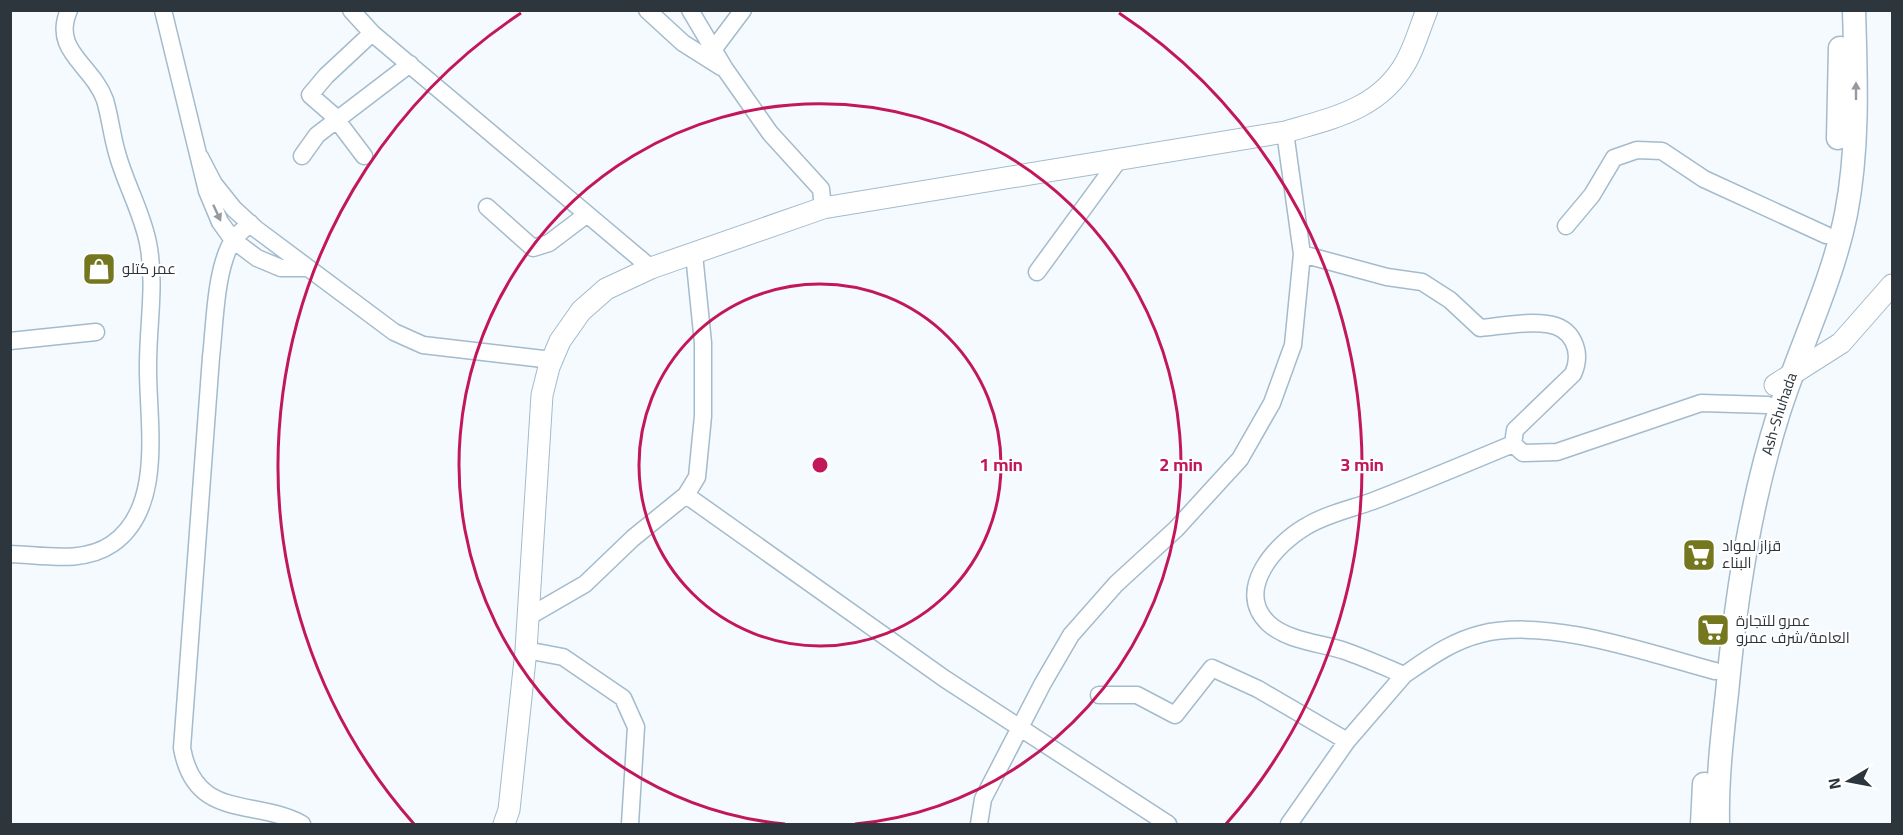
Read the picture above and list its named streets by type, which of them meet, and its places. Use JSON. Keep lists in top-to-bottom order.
{
  "streets": {
    "main road": ["Ash-Shuhada"]
  },
  "places": {
    "shop": ["عمر كتلو"],
    "supermarket": ["قزاز لمواد البناء", "عمرو للتجارة العامة/شرف عمرو"]
  },
  "north": "left",
  "rings": ["1 min", "2 min", "3 min"]
}
